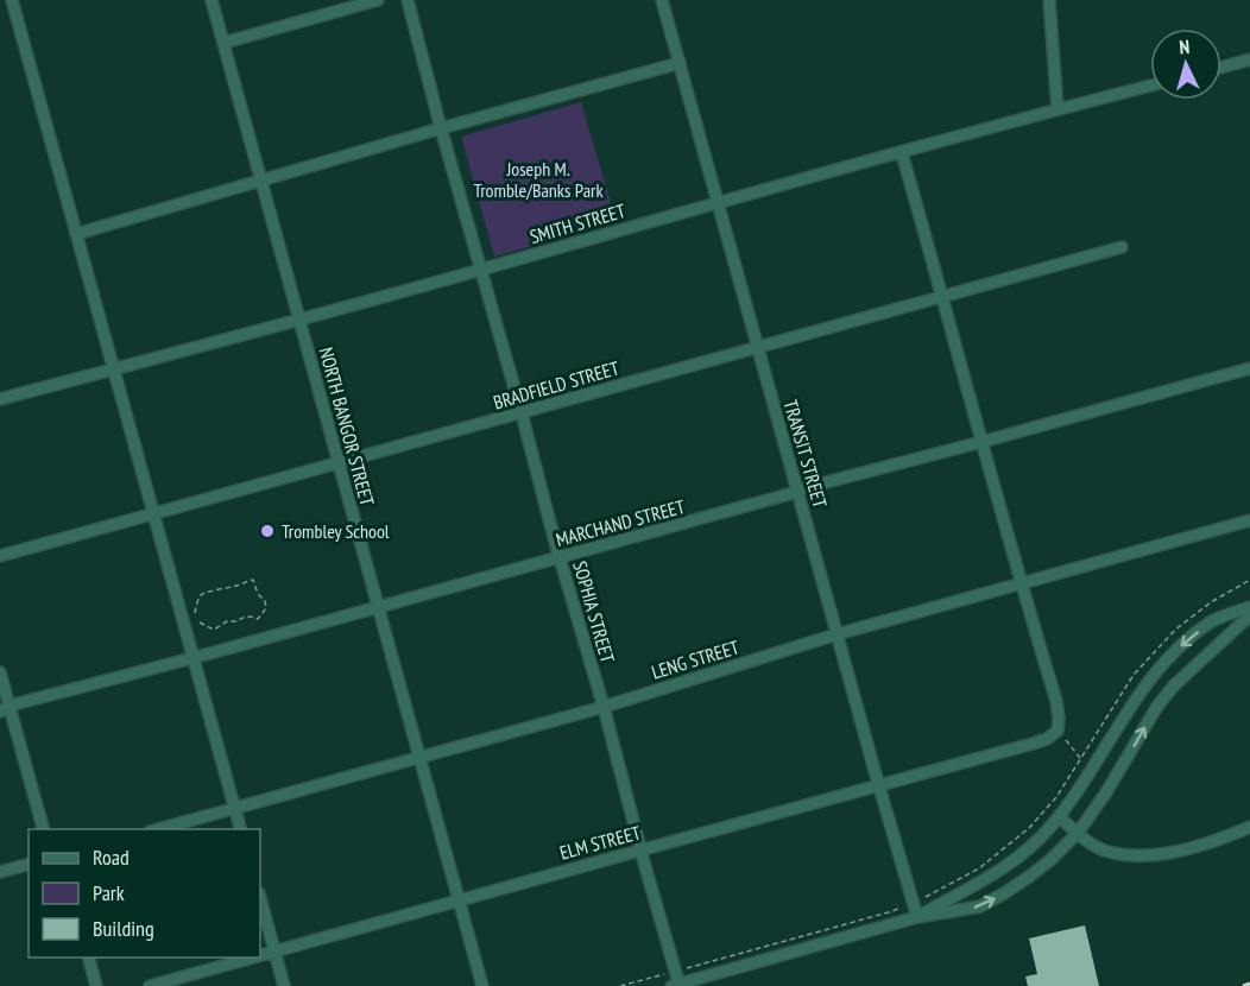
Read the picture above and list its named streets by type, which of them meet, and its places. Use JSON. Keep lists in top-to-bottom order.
{
  "streets": {
    "street": [
      "SMITH STREET",
      "BRADFIELD STREET",
      "NORTH BANGOR STREET",
      "TRANSIT STREET",
      "MARCHAND STREET",
      "SOPHIA STREET",
      "LENG STREET",
      "ELM STREET"
    ]
  },
  "crossings": [
    ["SMITH STREET", "NORTH BANGOR STREET"],
    ["SMITH STREET", "TRANSIT STREET"],
    ["SMITH STREET", "SOPHIA STREET"],
    ["BRADFIELD STREET", "NORTH BANGOR STREET"],
    ["BRADFIELD STREET", "TRANSIT STREET"],
    ["BRADFIELD STREET", "SOPHIA STREET"],
    ["NORTH BANGOR STREET", "MARCHAND STREET"],
    ["NORTH BANGOR STREET", "LENG STREET"],
    ["NORTH BANGOR STREET", "ELM STREET"],
    ["TRANSIT STREET", "MARCHAND STREET"],
    ["TRANSIT STREET", "LENG STREET"],
    ["TRANSIT STREET", "ELM STREET"],
    ["MARCHAND STREET", "SOPHIA STREET"],
    ["SOPHIA STREET", "LENG STREET"],
    ["SOPHIA STREET", "ELM STREET"]
  ],
  "parks": ["Joseph M. Tromble/Banks Park"],
  "places": ["Trombley School"],
  "legend": ["Road", "Park", "Building"],
  "north": "top"
}
